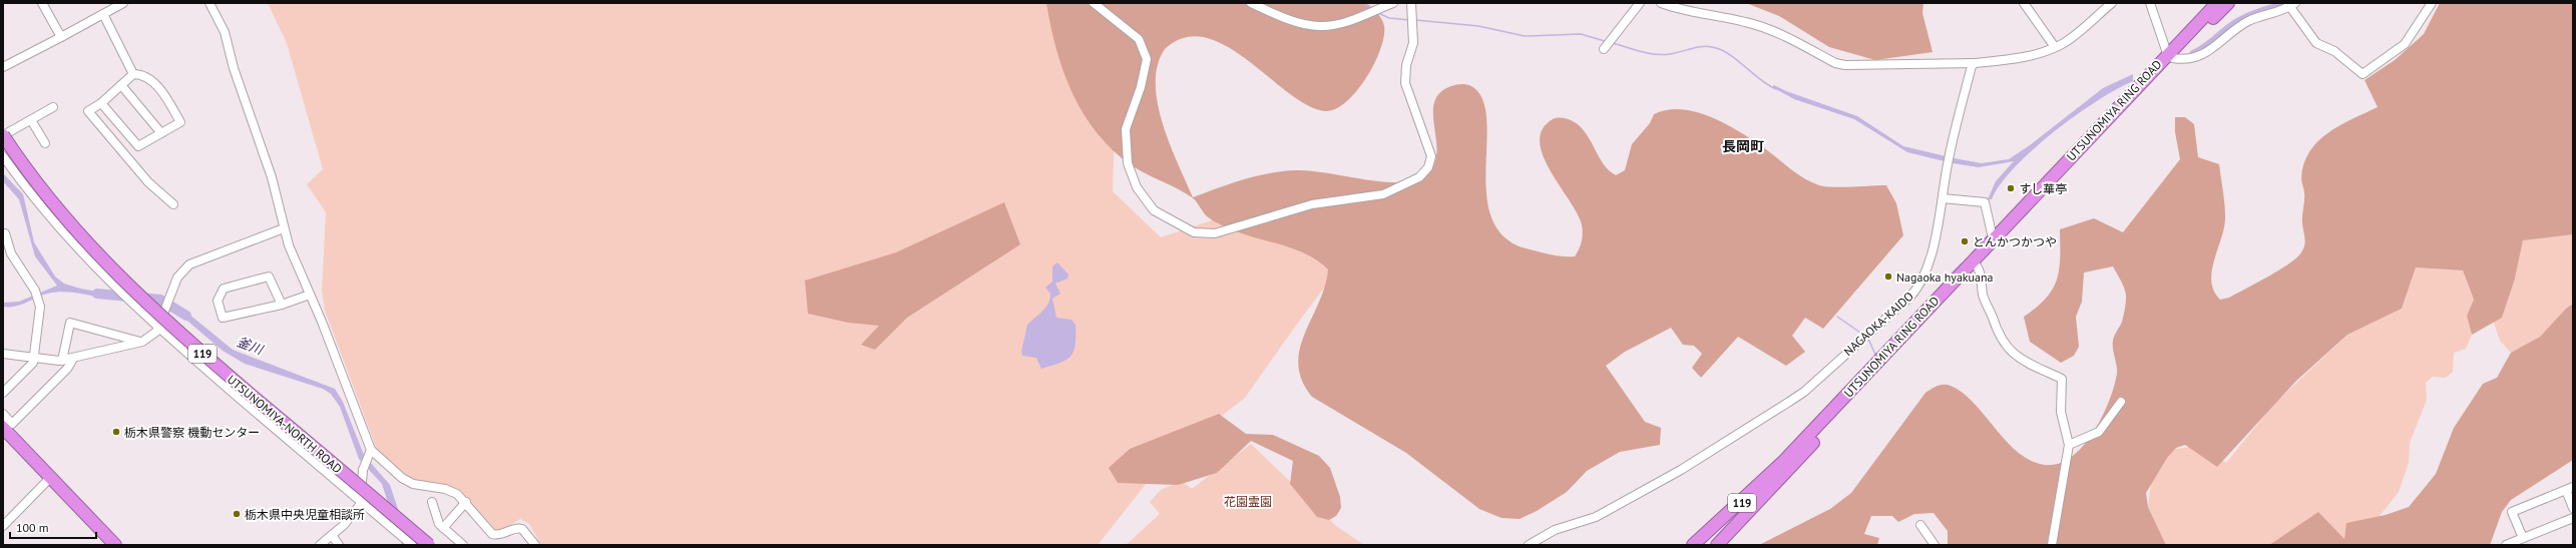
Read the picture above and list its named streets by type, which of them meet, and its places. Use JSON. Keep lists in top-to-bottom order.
{
  "streets": {
    "highway": ["UTSUNOMIYA RING ROAD", "119", "UTSUNOMIYA-NORTH ROAD"],
    "street": ["NAGAOKA-KAIDO"]
  },
  "crossings": [
    ["UTSUNOMIYA RING ROAD", "119"]
  ],
  "districts": ["長岡町"],
  "water": ["釜川"],
  "parks": ["花園霊園"],
  "places": [
    "すし華亭",
    "とんかつかつや",
    "Nagaoka hyakuana",
    "栃木県警察 機動センター",
    "栃木県中央児童相談所"
  ],
  "scale_bar": "100 m"
}
